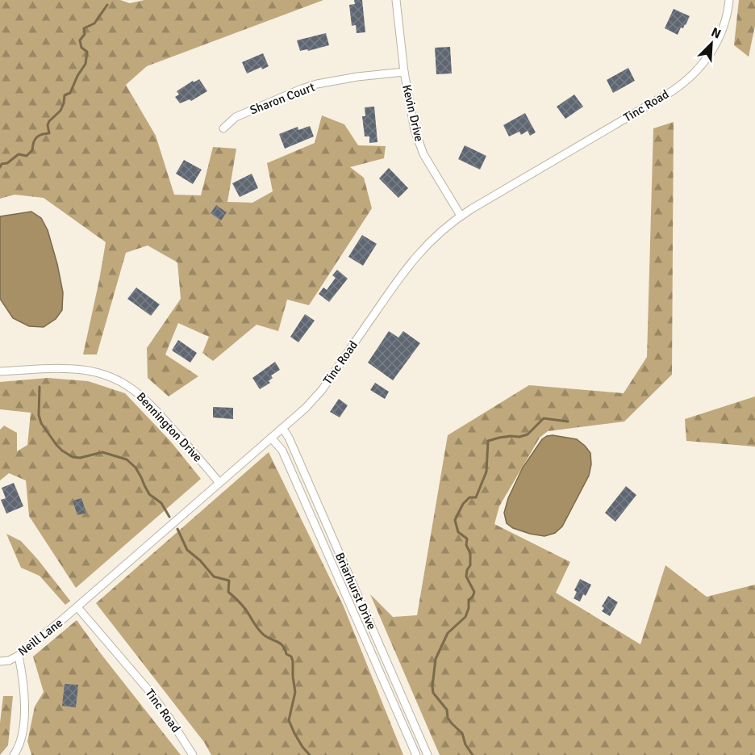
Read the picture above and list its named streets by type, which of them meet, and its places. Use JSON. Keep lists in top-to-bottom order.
{
  "streets": {
    "street": [
      "Sharon Court",
      "Tinc Road",
      "Kevin Drive",
      "Bennington Drive",
      "Briarhurst Drive",
      "Neill Lane"
    ]
  },
  "crossings": [
    ["Sharon Court", "Kevin Drive"],
    ["Tinc Road", "Kevin Drive"],
    ["Tinc Road", "Bennington Drive"],
    ["Tinc Road", "Briarhurst Drive"],
    ["Tinc Road", "Neill Lane"]
  ],
  "north": "top right"
}
